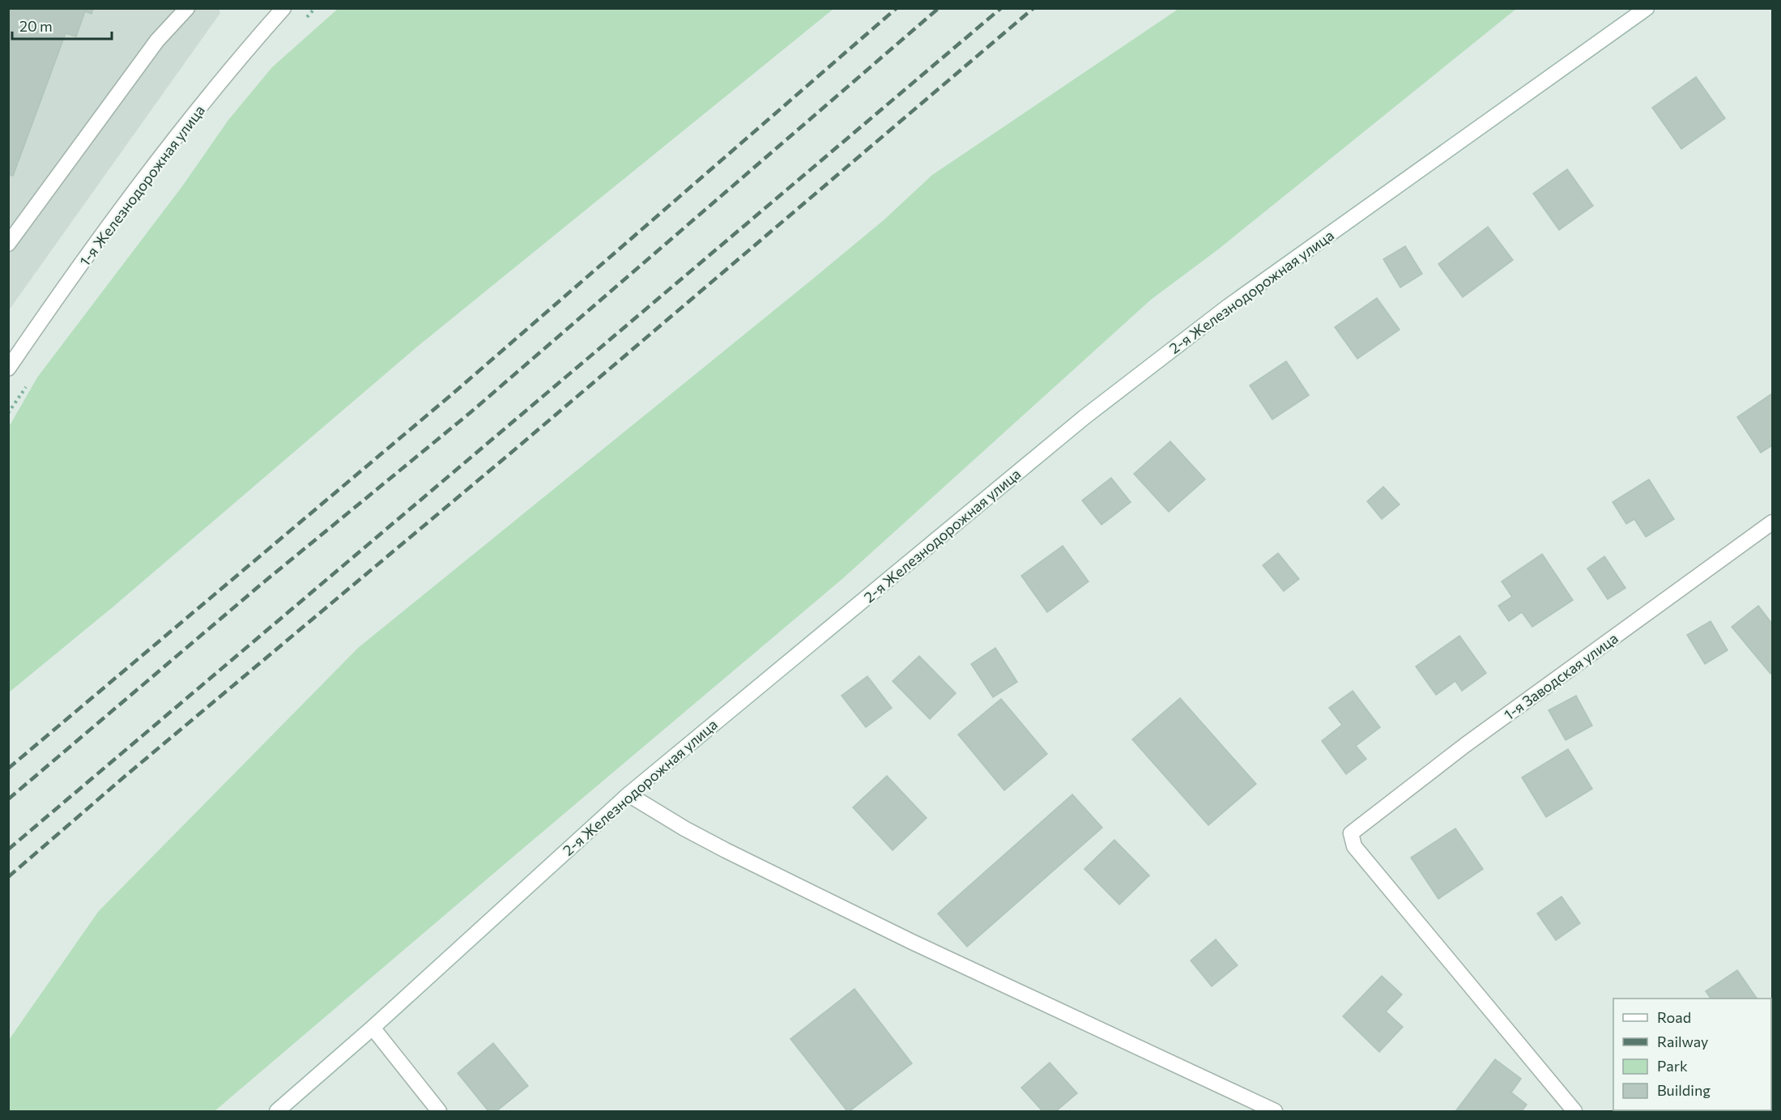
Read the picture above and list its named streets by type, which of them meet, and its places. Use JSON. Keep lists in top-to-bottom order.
{
  "streets": {
    "street": ["1-я Железнодорожная улица", "2-я Железнодорожная улица", "1-я Заводская улица"]
  },
  "legend": [
    "Road",
    "Railway",
    "Park",
    "Building"
  ],
  "scale_bar": "20 m"
}
